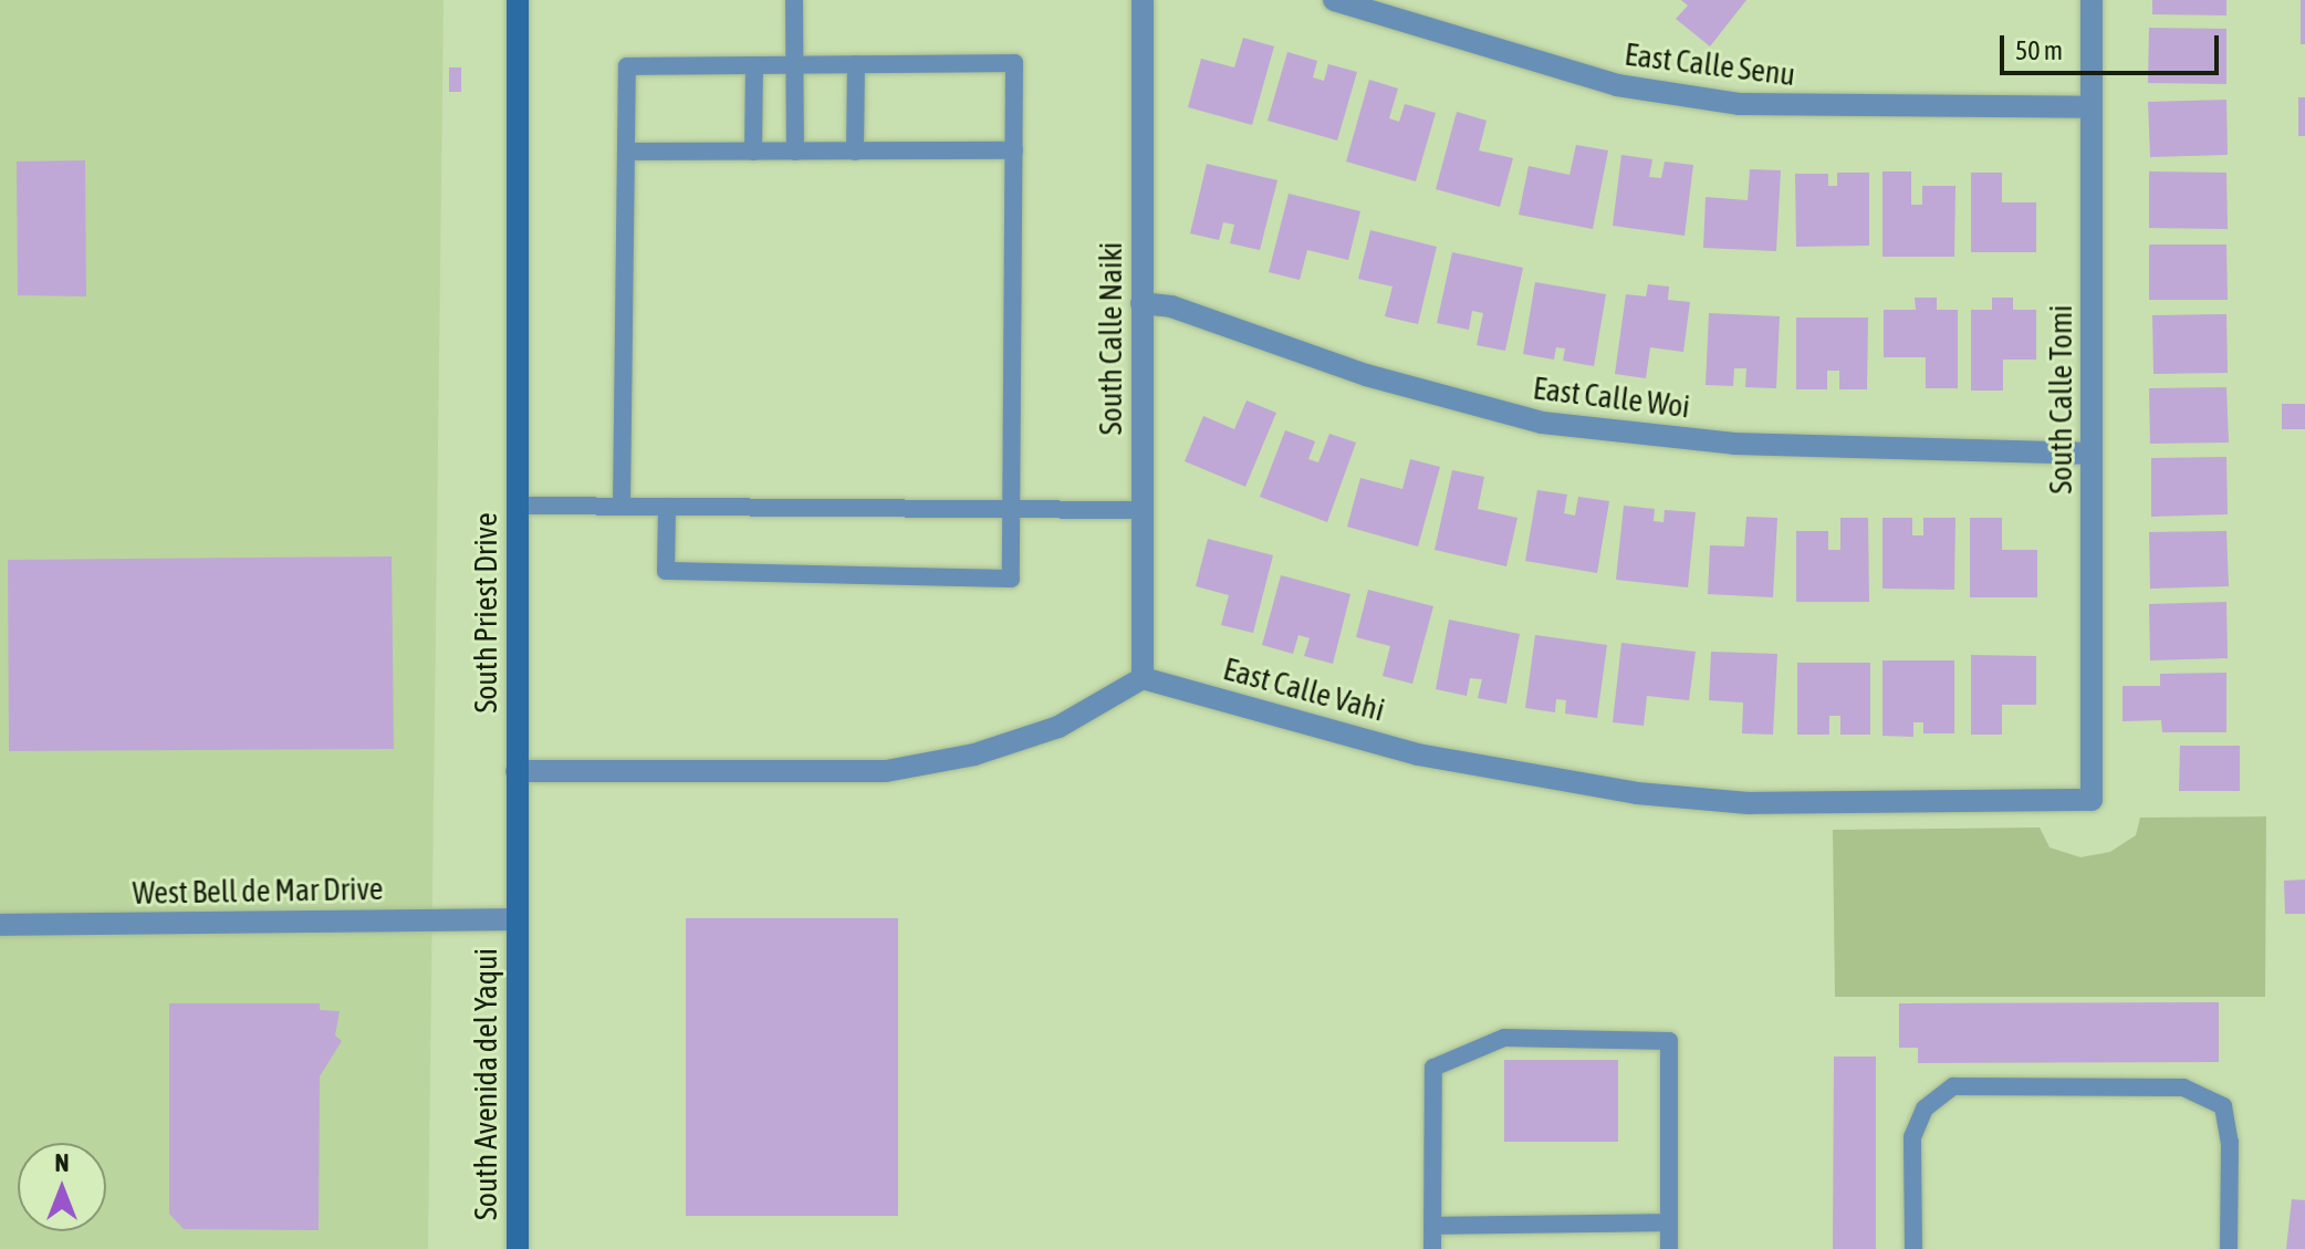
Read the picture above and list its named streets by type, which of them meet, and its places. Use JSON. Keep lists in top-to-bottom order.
{
  "streets": {
    "street": [
      "East Calle Senu",
      "South Calle Naiki",
      "East Calle Woi",
      "South Calle Tomi",
      "South Priest Drive",
      "East Calle Vahi",
      "West Bell de Mar Drive",
      "South Avenida del Yaqui"
    ]
  },
  "crossings": [
    ["East Calle Senu", "South Calle Tomi"],
    ["South Calle Naiki", "East Calle Woi"],
    ["South Calle Naiki", "East Calle Vahi"],
    ["East Calle Woi", "South Calle Tomi"],
    ["South Calle Tomi", "East Calle Vahi"],
    ["South Priest Drive", "West Bell de Mar Drive"],
    ["South Priest Drive", "South Avenida del Yaqui"],
    ["West Bell de Mar Drive", "South Avenida del Yaqui"]
  ],
  "scale_bar": "50 m",
  "north": "top"
}
